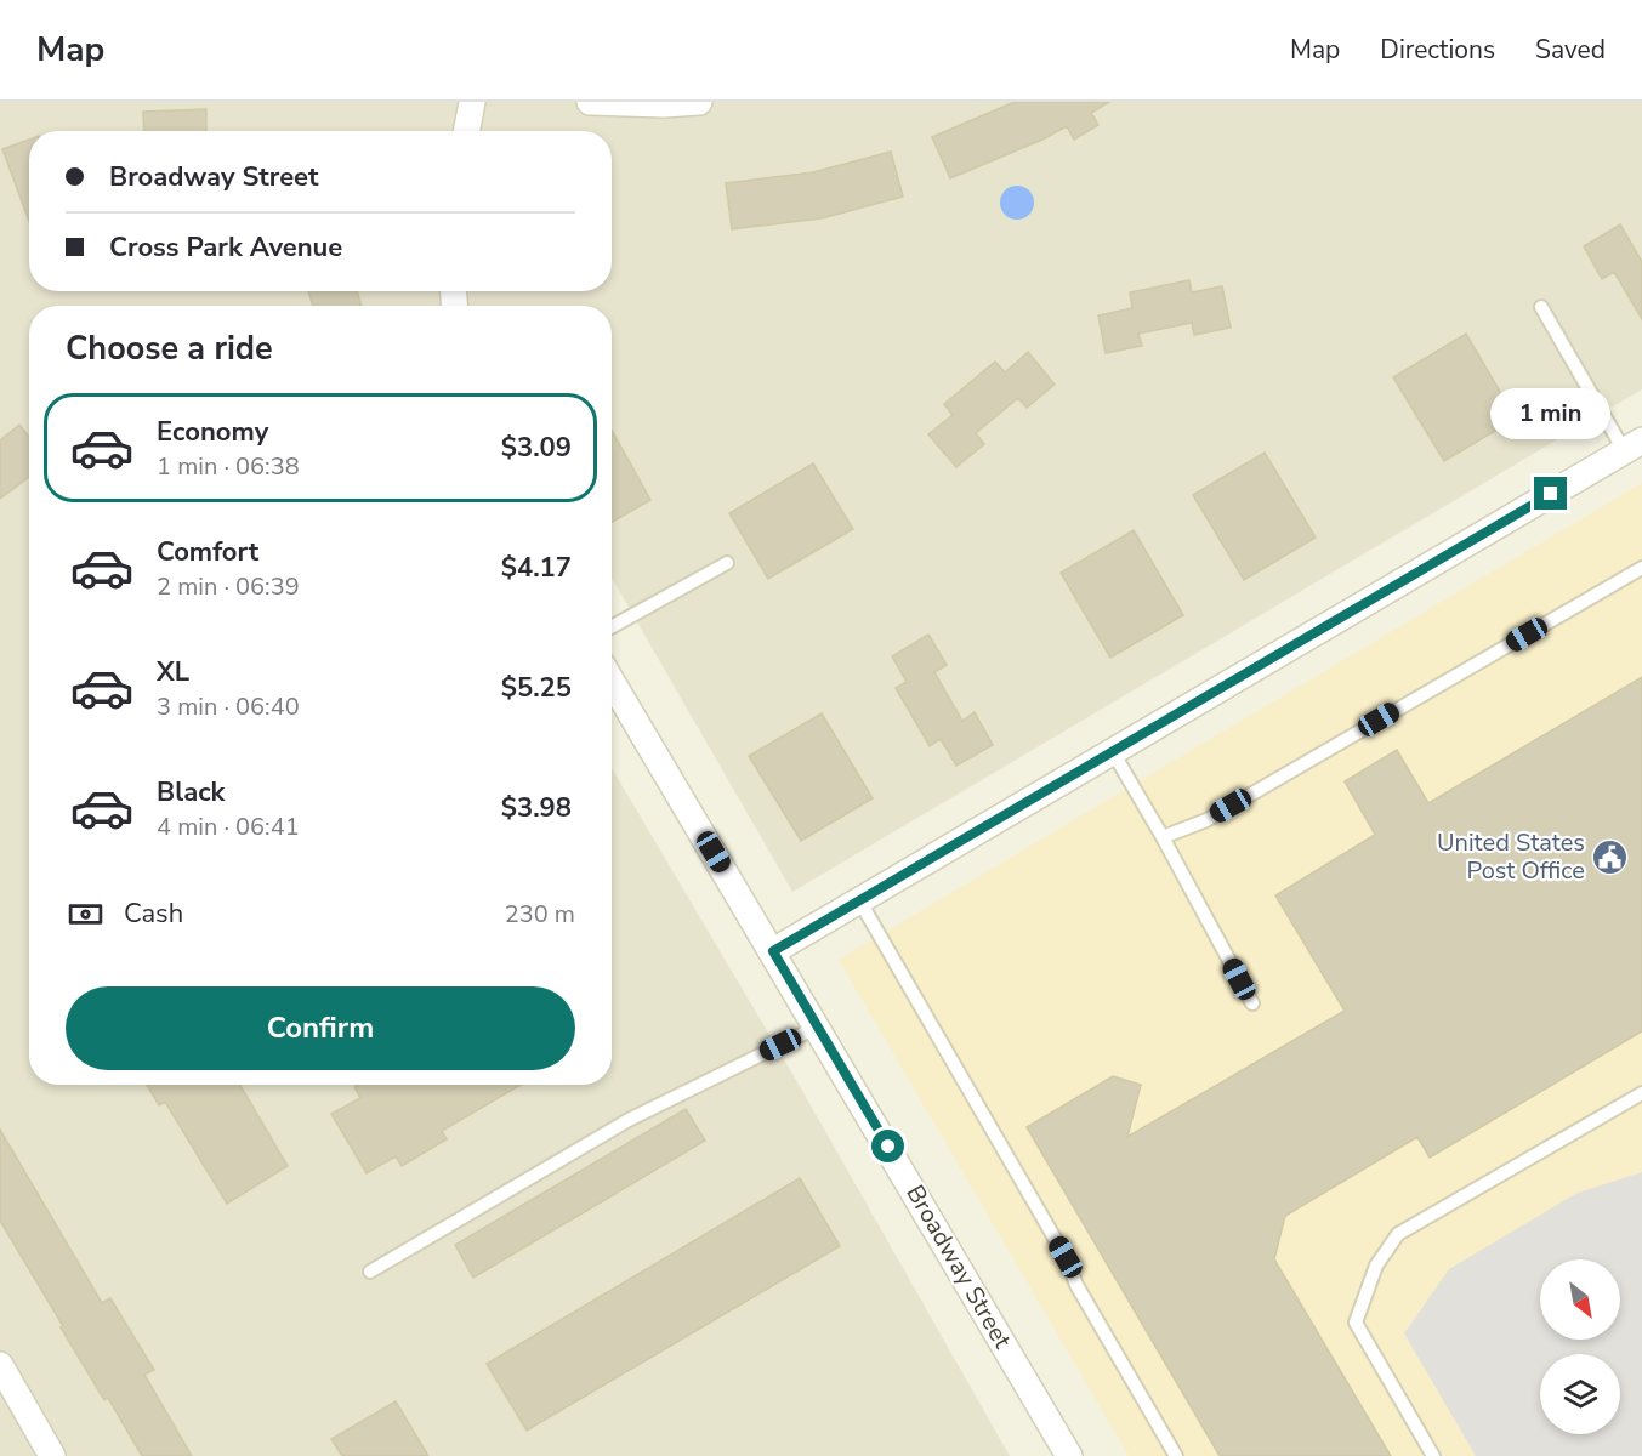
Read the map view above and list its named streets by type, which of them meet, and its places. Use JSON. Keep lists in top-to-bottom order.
{
  "streets": {
    "street": ["Broadway Street"]
  },
  "places": {
    "public building": ["United States Post Office"]
  },
  "north": "bottom right",
  "page": {
    "header": "Map",
    "nav": ["Map", "Directions", "Saved"],
    "banner": ["Broadway Street", "Cross Park Avenue"],
    "heading": "Choose a ride",
    "bubble": "1 min",
    "list": [
      {
        "name": "Economy",
        "note": "1 min · 06:38",
        "value": "$3.09"
      },
      {
        "name": "Comfort",
        "note": "2 min · 06:39",
        "value": "$4.17"
      },
      {
        "name": "XL",
        "note": "3 min · 06:40",
        "value": "$5.25"
      },
      {
        "name": "Black",
        "note": "4 min · 06:41",
        "value": "$3.98"
      }
    ],
    "pay": ["Cash", "230 m"],
    "buttons": "Confirm"
  }
}
